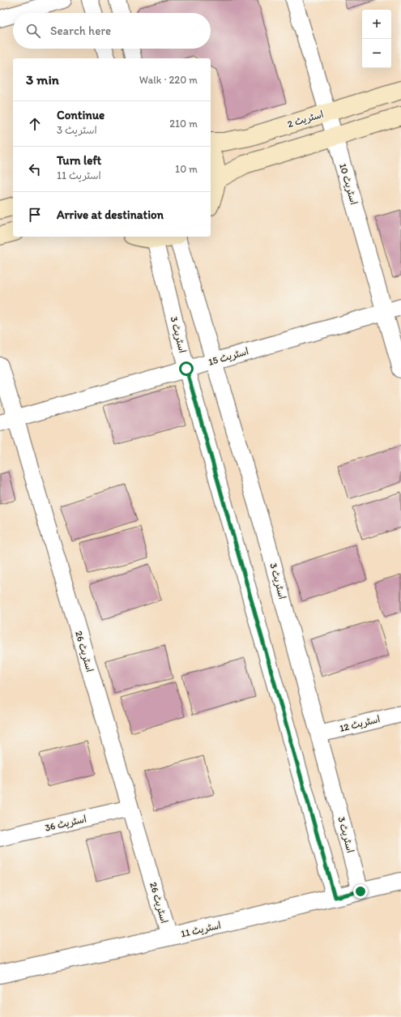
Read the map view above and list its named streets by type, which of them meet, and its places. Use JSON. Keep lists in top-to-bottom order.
{
  "streets": {
    "main road": ["اسٹریٹ 2", "اسٹریٹ 3"],
    "street": [
      "اسٹریٹ 10",
      "اسٹریٹ 15",
      "اسٹریٹ 26",
      "اسٹریٹ 12",
      "اسٹریٹ 36",
      "اسٹریٹ 11"
    ]
  },
  "crossings": [
    ["اسٹریٹ 2", "اسٹریٹ 10"],
    ["اسٹریٹ 10", "اسٹریٹ 15"],
    ["اسٹریٹ 3", "اسٹریٹ 15"],
    ["اسٹریٹ 3", "اسٹریٹ 12"],
    ["اسٹریٹ 3", "اسٹریٹ 11"],
    ["اسٹریٹ 15", "اسٹریٹ 26"],
    ["اسٹریٹ 26", "اسٹریٹ 36"],
    ["اسٹریٹ 26", "اسٹریٹ 11"]
  ],
  "page": {
    "map_buttons": ["+", "−"],
    "search": "Search here",
    "heading": ["3 min", "Walk · 220 m"],
    "list": [
      ["Continue", "اسٹریٹ 3", "210 m"],
      ["Turn left", "اسٹریٹ 11", "10 m"],
      "Arrive at destination"
    ]
  }
}
